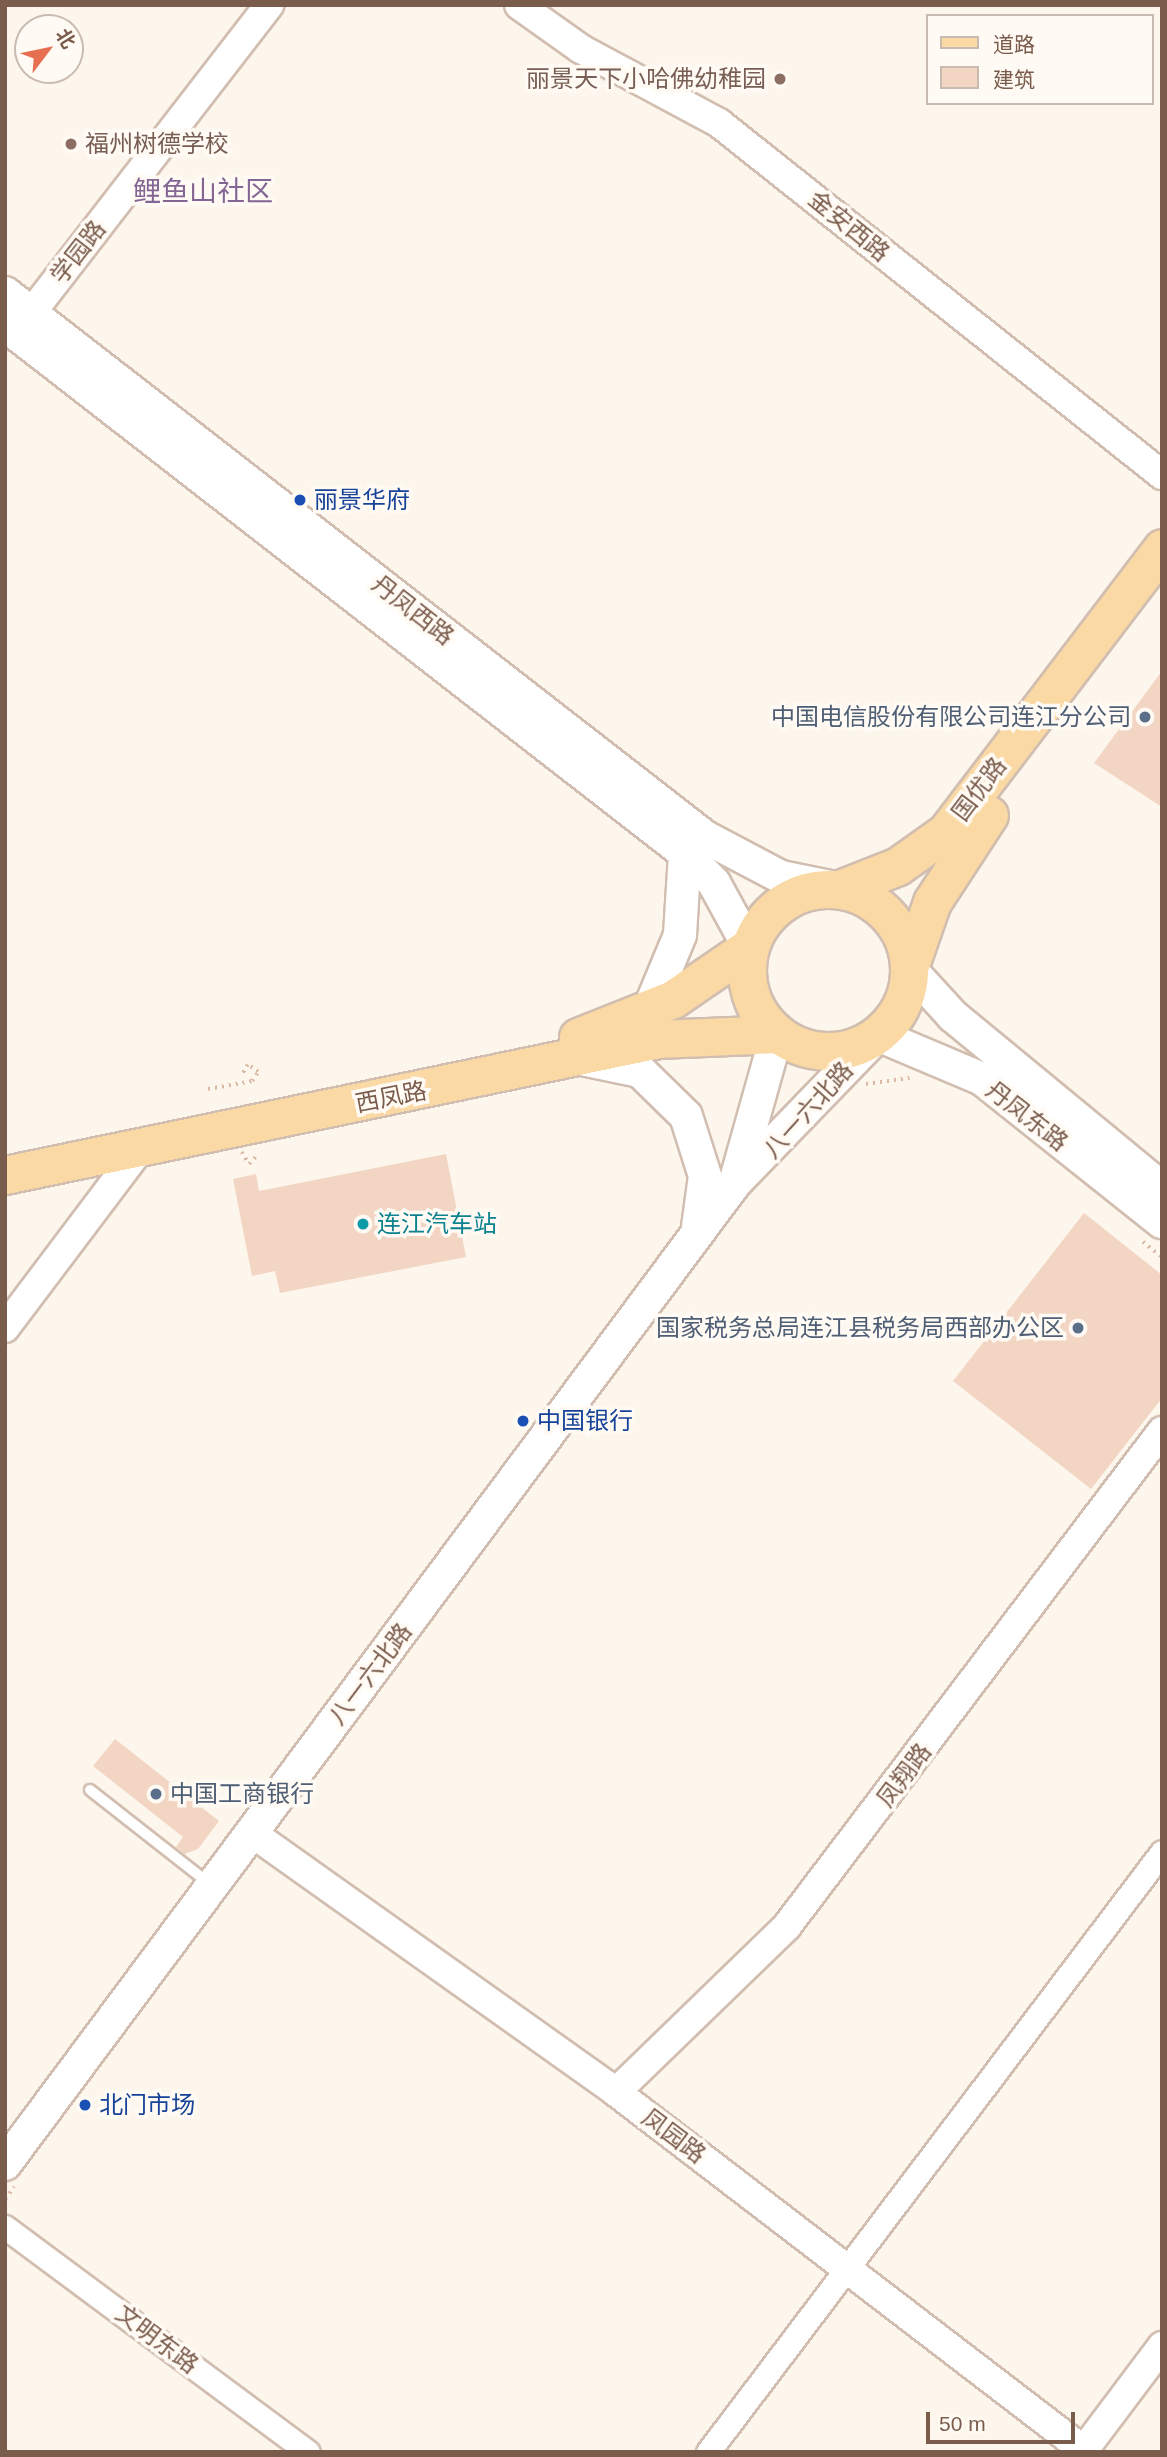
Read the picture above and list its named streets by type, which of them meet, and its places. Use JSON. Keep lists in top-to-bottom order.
{
  "streets": {
    "main road": [
      "丹凤西路",
      "国优路",
      "西凤路",
      "八一六北路",
      "丹凤东路"
    ],
    "street": [
      "金安西路",
      "学园路",
      "凤翔路",
      "凤园路",
      "文明东路"
    ]
  },
  "crossings": [
    ["学园路", "丹凤西路"],
    ["丹凤西路", "国优路"],
    ["丹凤西路", "西凤路"],
    ["丹凤西路", "八一六北路"],
    ["丹凤西路", "丹凤东路"],
    ["国优路", "西凤路"],
    ["国优路", "八一六北路"],
    ["国优路", "丹凤东路"],
    ["西凤路", "八一六北路"],
    ["西凤路", "丹凤东路"],
    ["八一六北路", "丹凤东路"],
    ["八一六北路", "凤园路"],
    ["凤翔路", "凤园路"]
  ],
  "districts": ["鲤鱼山社区"],
  "places": [
    "丽景天下小哈佛幼稚园",
    "福州树德学校",
    "丽景华府",
    "中国电信股份有限公司连江分公司",
    "连江汽车站",
    "国家税务总局连江县税务局西部办公区",
    "中国银行",
    "中国工商银行",
    "北门市场"
  ],
  "legend": ["道路", "建筑"],
  "scale_bar": "50 m",
  "north": "top right"
}
